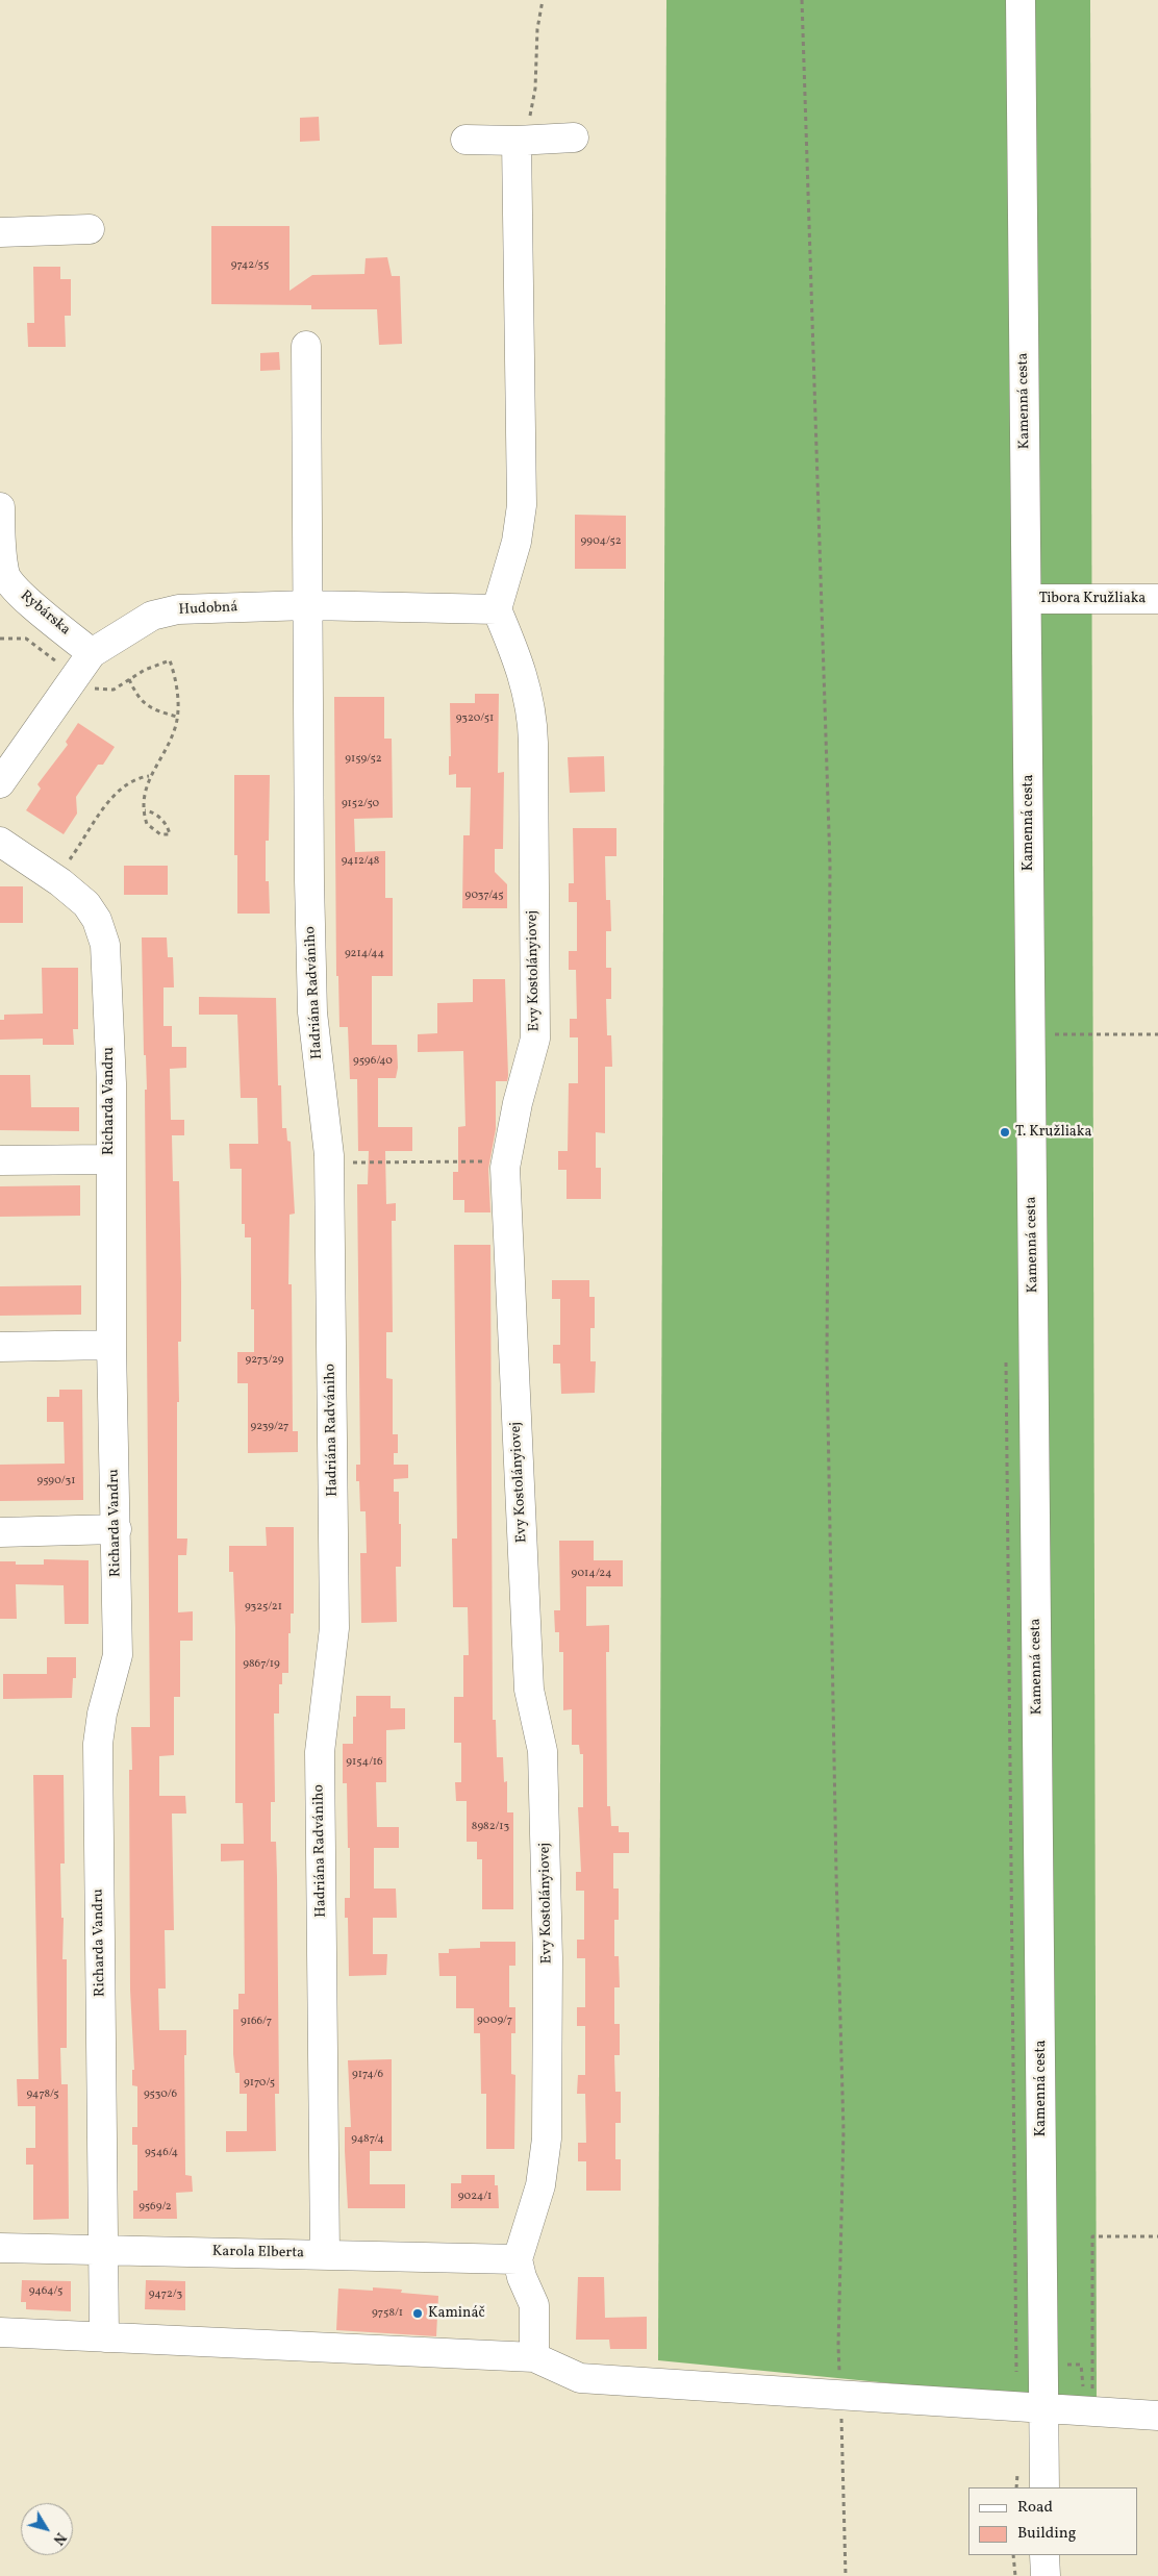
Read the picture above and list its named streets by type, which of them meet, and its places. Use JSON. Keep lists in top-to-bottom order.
{
  "streets": {
    "street": [
      "Kamenná cesta",
      "Tibora Kružliaka",
      "Hudobná",
      "Rybárska",
      "Evy Kostolányiovej",
      "Hadriána Radvániho",
      "Richarda Vandru",
      "Karola Elberta"
    ]
  },
  "crossings": [
    ["Kamenná cesta", "Tibora Kružliaka"],
    ["Hudobná", "Rybárska"],
    ["Hudobná", "Evy Kostolányiovej"],
    ["Hudobná", "Hadriána Radvániho"],
    ["Evy Kostolányiovej", "Karola Elberta"],
    ["Hadriána Radvániho", "Karola Elberta"],
    ["Richarda Vandru", "Karola Elberta"]
  ],
  "places": ["T. Kružliaka", "Kamináč"],
  "house_numbers": [
    "9742/55",
    "9904/52",
    "9320/51",
    "9159/52",
    "9152/50",
    "9412/48",
    "9037/45",
    "9214/44",
    "9596/40",
    "9273/29",
    "9239/27",
    "9590/31",
    "9014/24",
    "9325/21",
    "9867/19",
    "9154/16",
    "8982/13",
    "9009/7",
    "9166/7",
    "9174/6",
    "9170/5",
    "9478/5",
    "9530/6",
    "9487/4",
    "9546/4",
    "9024/1",
    "9569/2",
    "9464/5",
    "9472/3",
    "9758/1"
  ],
  "legend": ["Road", "Building"],
  "north": "bottom right"
}
